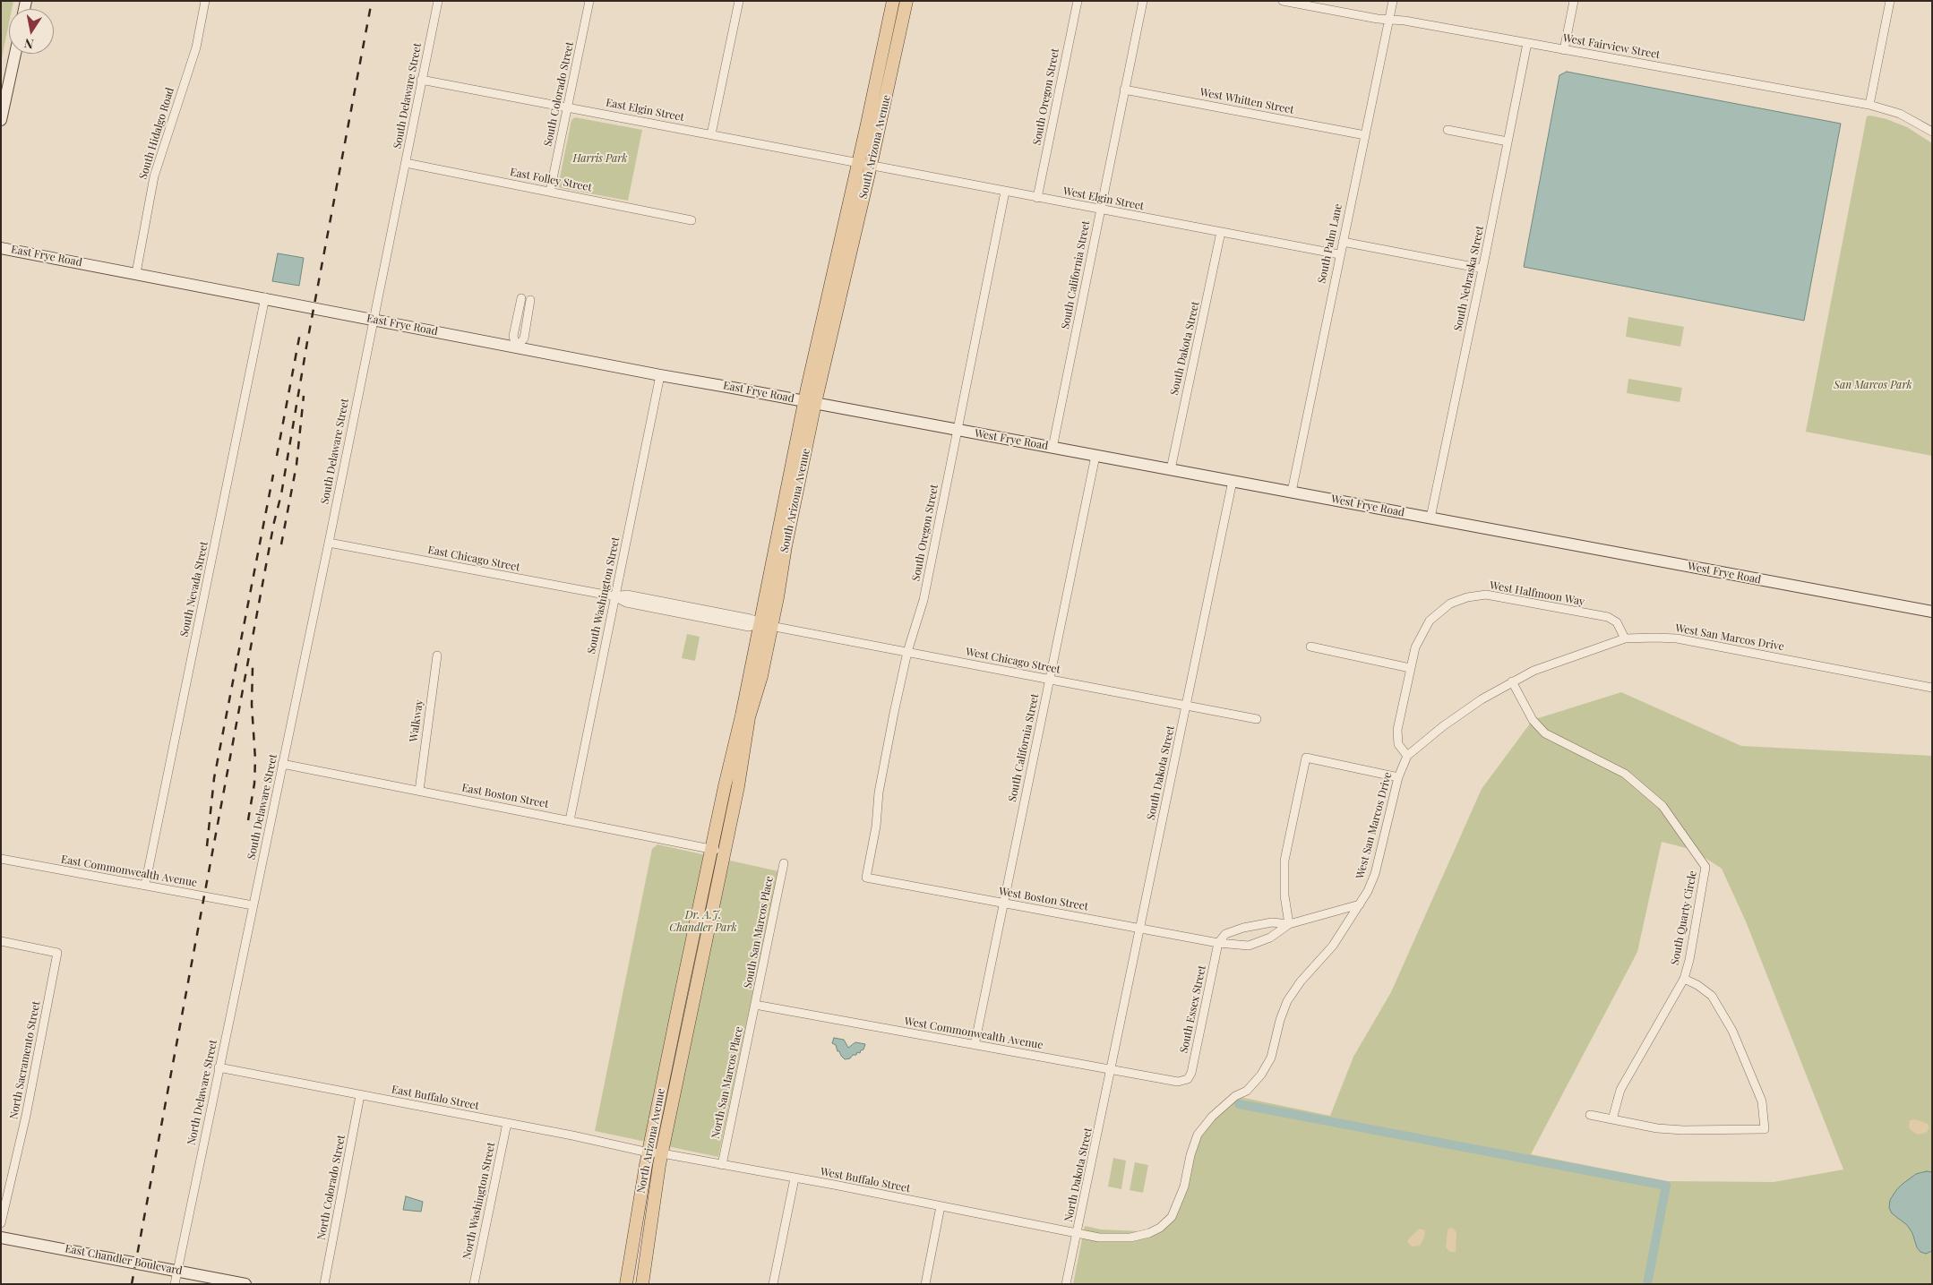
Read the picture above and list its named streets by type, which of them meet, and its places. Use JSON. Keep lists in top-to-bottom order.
{
  "streets": {
    "main road": ["South Arizona Avenue", "North Arizona Avenue"],
    "street": [
      "West Fairview Street",
      "South Colorado Street",
      "South Delaware Street",
      "South Oregon Street",
      "West Whitten Street",
      "East Elgin Street",
      "South Hidalgo Road",
      "East Folley Street",
      "West Elgin Street",
      "South Palm Lane",
      "East Frye Road",
      "South California Street",
      "South Nebraska Street",
      "South Dakota Street",
      "West Frye Road",
      "East Chicago Street",
      "South Nevada Street",
      "West Halfmoon Way",
      "South Washington Street",
      "West San Marcos Drive",
      "West Chicago Street",
      "Walkway",
      "East Boston Street",
      "East Commonwealth Avenue",
      "West Boston Street",
      "South Quarty Circle",
      "South San Marcos Place",
      "South Essex Street",
      "West Commonwealth Avenue",
      "North Sacramento Street",
      "North San Marcos Place",
      "North Delaware Street",
      "East Buffalo Street",
      "North Dakota Street",
      "West Buffalo Street",
      "North Colorado Street",
      "North Washington Street",
      "East Chandler Boulevard"
    ]
  },
  "crossings": [
    ["West Fairview Street", "South Palm Lane"],
    ["West Fairview Street", "South Nebraska Street"],
    ["South Colorado Street", "East Elgin Street"],
    ["South Colorado Street", "East Folley Street"],
    ["South Delaware Street", "East Elgin Street"],
    ["South Delaware Street", "East Folley Street"],
    ["South Delaware Street", "East Frye Road"],
    ["South Delaware Street", "East Chicago Street"],
    ["South Delaware Street", "East Boston Street"],
    ["South Delaware Street", "East Commonwealth Avenue"],
    ["South Delaware Street", "North Delaware Street"],
    ["South Oregon Street", "West Elgin Street"],
    ["South Oregon Street", "West Frye Road"],
    ["South Oregon Street", "West Chicago Street"],
    ["South Oregon Street", "West Boston Street"],
    ["West Whitten Street", "South Palm Lane"],
    ["West Whitten Street", "South California Street"],
    ["East Elgin Street", "South Arizona Avenue"],
    ["East Elgin Street", "West Elgin Street"],
    ["South Hidalgo Road", "East Frye Road"],
    ["South Arizona Avenue", "West Elgin Street"],
    ["South Arizona Avenue", "East Frye Road"],
    ["South Arizona Avenue", "West Frye Road"],
    ["South Arizona Avenue", "East Chicago Street"],
    ["South Arizona Avenue", "West Chicago Street"],
    ["South Arizona Avenue", "East Boston Street"],
    ["South Arizona Avenue", "North Arizona Avenue"],
    ["West Elgin Street", "South Palm Lane"],
    ["West Elgin Street", "South California Street"],
    ["West Elgin Street", "South Dakota Street"],
    ["South Palm Lane", "West Frye Road"],
    ["East Frye Road", "West Frye Road"],
    ["East Frye Road", "South Nevada Street"],
    ["East Frye Road", "South Washington Street"],
    ["South California Street", "West Frye Road"],
    ["South California Street", "West Chicago Street"],
    ["South California Street", "West Boston Street"],
    ["South California Street", "West Commonwealth Avenue"],
    ["South Nebraska Street", "West Frye Road"],
    ["South Dakota Street", "West Frye Road"],
    ["South Dakota Street", "West Chicago Street"],
    ["South Dakota Street", "West Boston Street"],
    ["South Dakota Street", "West Commonwealth Avenue"],
    ["South Dakota Street", "North Dakota Street"],
    ["East Chicago Street", "South Washington Street"],
    ["East Chicago Street", "West Chicago Street"],
    ["South Nevada Street", "East Commonwealth Avenue"],
    ["West Halfmoon Way", "West San Marcos Drive"],
    ["South Washington Street", "East Boston Street"],
    ["West San Marcos Drive", "West Boston Street"],
    ["West San Marcos Drive", "South Quarty Circle"],
    ["West San Marcos Drive", "North Dakota Street"],
    ["West San Marcos Drive", "West Buffalo Street"],
    ["Walkway", "East Boston Street"],
    ["East Commonwealth Avenue", "North Delaware Street"],
    ["West Boston Street", "South Essex Street"],
    ["South San Marcos Place", "West Commonwealth Avenue"],
    ["South San Marcos Place", "North San Marcos Place"],
    ["South Essex Street", "West Commonwealth Avenue"],
    ["West Commonwealth Avenue", "North San Marcos Place"],
    ["West Commonwealth Avenue", "North Dakota Street"],
    ["North San Marcos Place", "West Buffalo Street"],
    ["North Delaware Street", "East Buffalo Street"],
    ["North Delaware Street", "East Chandler Boulevard"],
    ["East Buffalo Street", "North Arizona Avenue"],
    ["East Buffalo Street", "West Buffalo Street"],
    ["East Buffalo Street", "North Colorado Street"],
    ["East Buffalo Street", "North Washington Street"],
    ["North Arizona Avenue", "West Buffalo Street"],
    ["North Dakota Street", "West Buffalo Street"]
  ],
  "parks": ["Harris Park", "San Marcos Park", "Dr. A.J. Chandler Park"],
  "north": "bottom"
}
